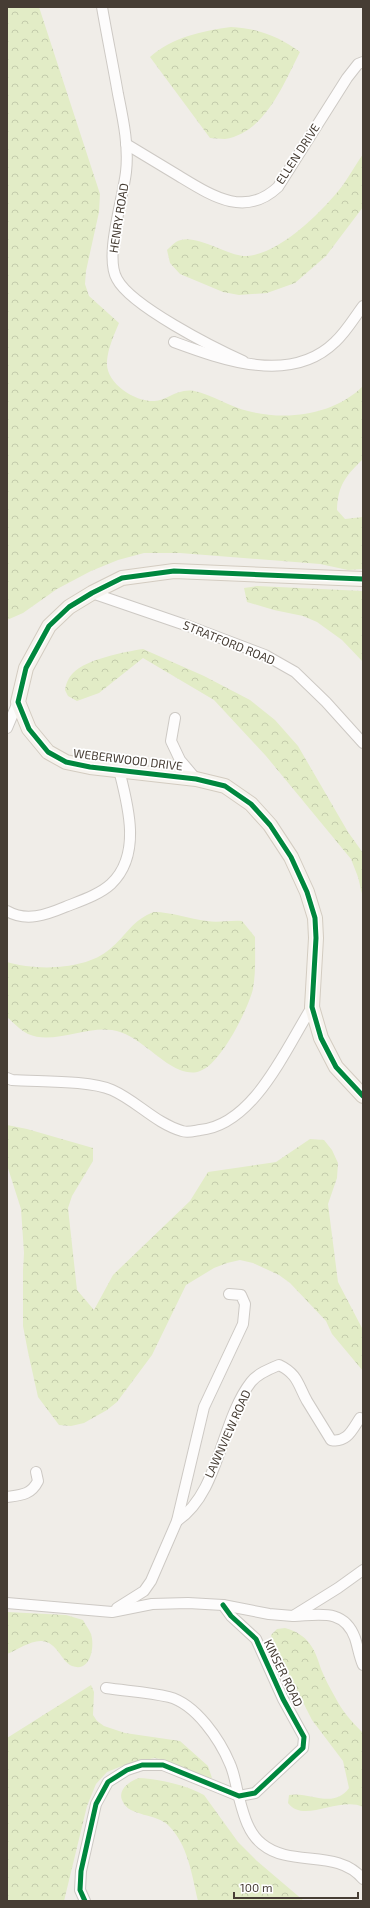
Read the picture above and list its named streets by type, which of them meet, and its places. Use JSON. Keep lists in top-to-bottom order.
{
  "streets": {
    "street": [
      "ELLEN DRIVE",
      "HENRY ROAD",
      "STRATFORD ROAD",
      "WEBERWOOD DRIVE",
      "LAWNVIEW ROAD",
      "KINSER ROAD"
    ]
  },
  "crossings": [
    ["ELLEN DRIVE", "HENRY ROAD"]
  ],
  "scale_bar": "100 m"
}
